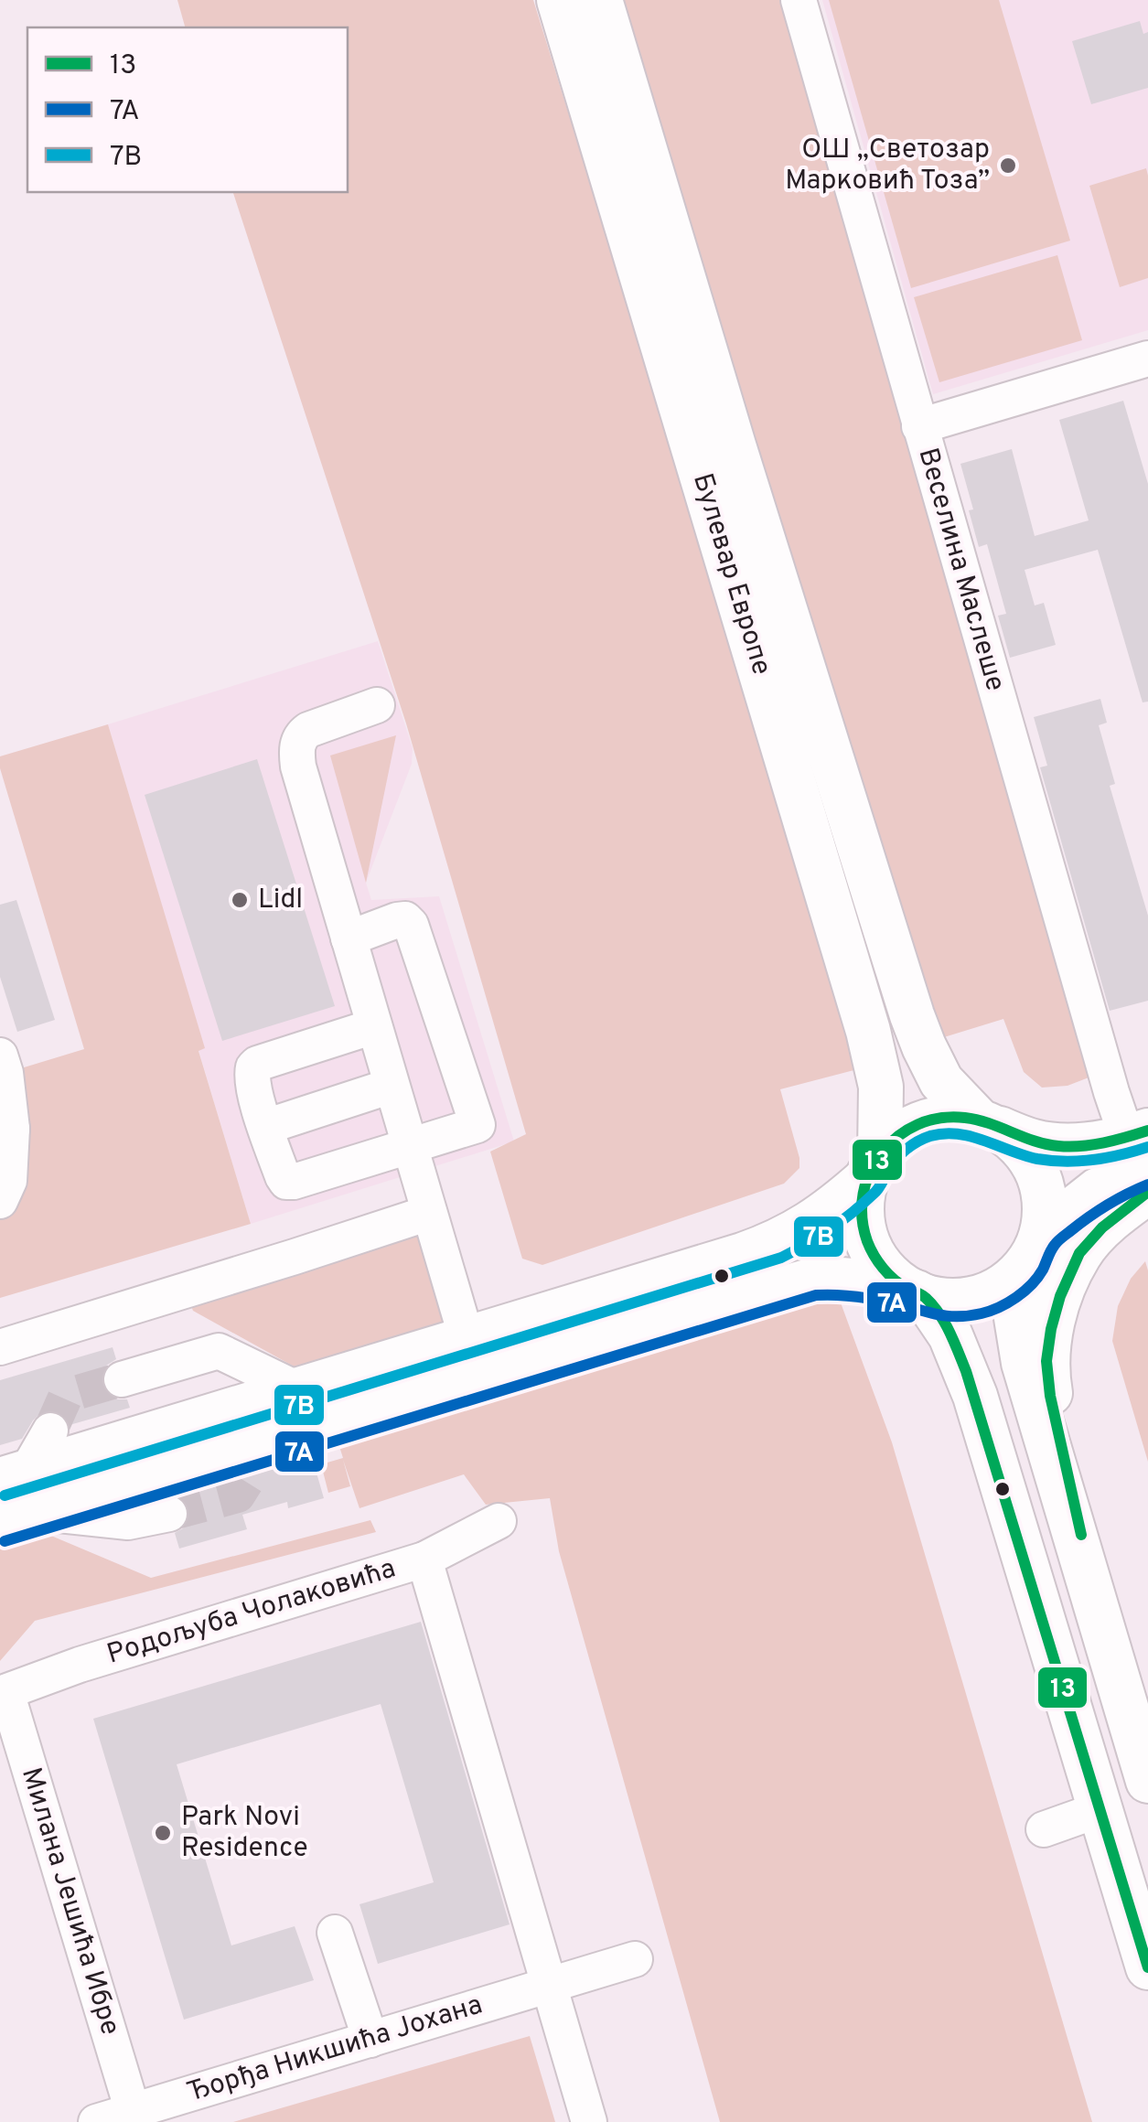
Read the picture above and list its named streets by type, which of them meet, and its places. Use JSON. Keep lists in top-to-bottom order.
{
  "streets": {
    "main road": ["Булевар Европе"],
    "street": [
      "Веселина Маслеше",
      "Родољуба Чолаковића",
      "Милана Јешића Ибре",
      "Ђорђа Никшића Јохана"
    ]
  },
  "crossings": [
    ["Родољуба Чолаковића", "Милана Јешића Ибре"],
    ["Милана Јешића Ибре", "Ђорђа Никшића Јохана"]
  ],
  "places": ["ОШ „Светозар Марковић Тоза”", "Lidl", "Park Novi Residence"],
  "lines": ["transit line 13", "transit line 7B", "transit line 7A"],
  "legend": ["13", "7A", "7B"]
}
